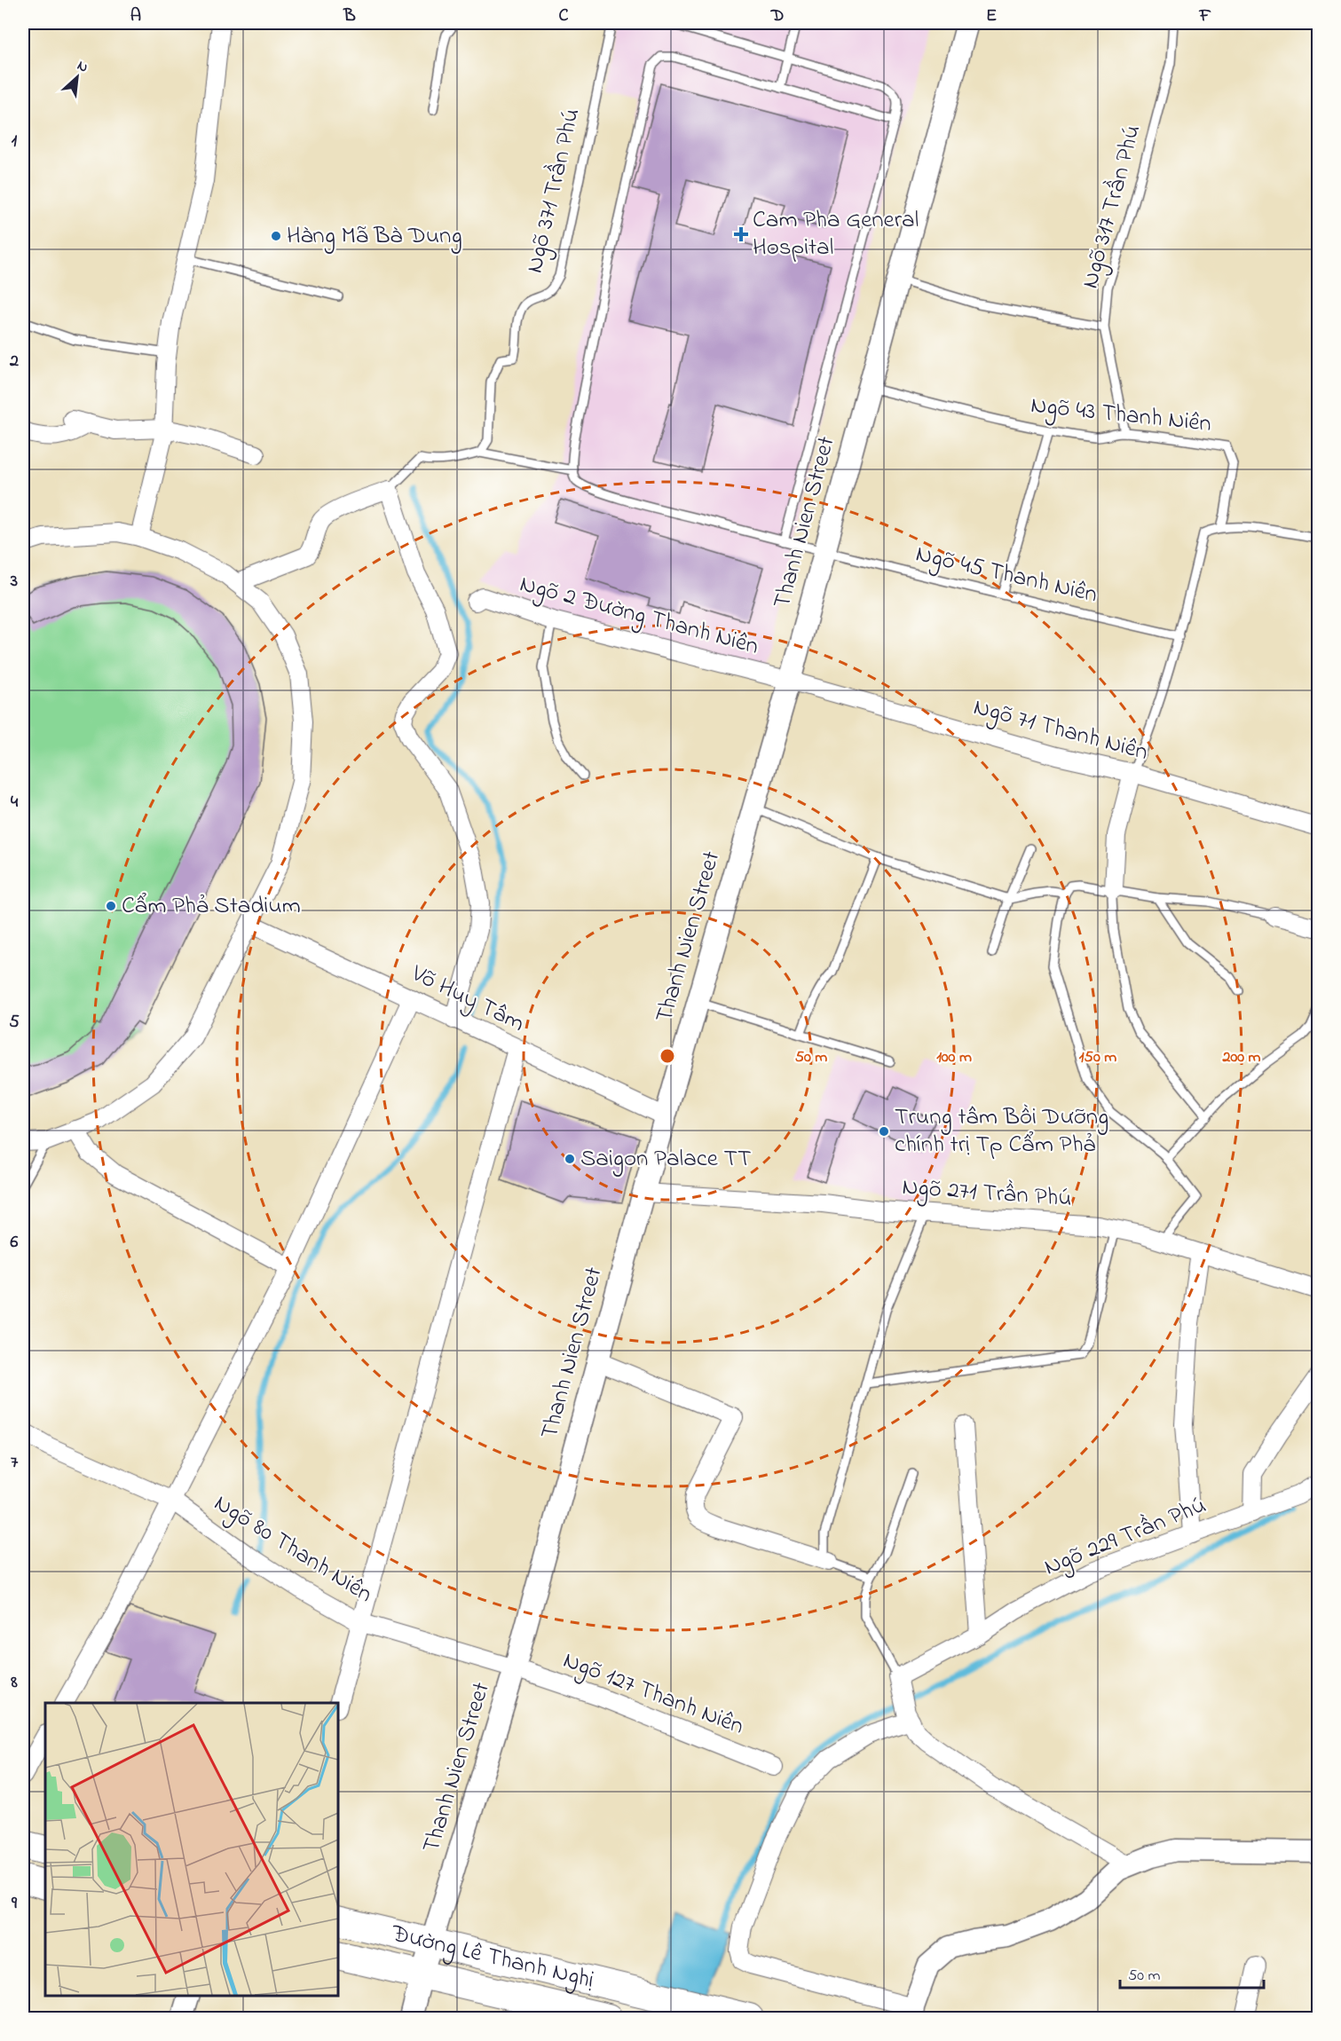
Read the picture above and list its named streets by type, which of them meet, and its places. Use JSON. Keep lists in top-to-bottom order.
{
  "streets": {
    "highway": ["Đường Lê Thanh Nghị"],
    "street": [
      "Thanh Nien Street",
      "Ngõ 2 Đường Thanh Niên",
      "Ngõ 71 Thanh Niên",
      "Võ Huy Tâm",
      "Ngõ 271 Trần Phú",
      "Ngõ 229 Trần Phú",
      "Ngõ 80 Thanh Niên",
      "Ngõ 127 Thanh Niên"
    ],
    "lane": [
      "Ngõ 371 Trần Phú",
      "Ngõ 317 Trần Phú",
      "Ngõ 43 Thanh Niên",
      "Ngõ 45 Thanh Niên"
    ]
  },
  "crossings": [
    ["Ngõ 317 Trần Phú", "Ngõ 43 Thanh Niên"],
    ["Ngõ 43 Thanh Niên", "Thanh Nien Street"],
    ["Thanh Nien Street", "Ngõ 45 Thanh Niên"],
    ["Thanh Nien Street", "Ngõ 2 Đường Thanh Niên"],
    ["Thanh Nien Street", "Ngõ 71 Thanh Niên"],
    ["Thanh Nien Street", "Võ Huy Tâm"],
    ["Thanh Nien Street", "Ngõ 271 Trần Phú"],
    ["Thanh Nien Street", "Ngõ 80 Thanh Niên"],
    ["Thanh Nien Street", "Ngõ 127 Thanh Niên"],
    ["Thanh Nien Street", "Đường Lê Thanh Nghị"],
    ["Ngõ 2 Đường Thanh Niên", "Ngõ 71 Thanh Niên"],
    ["Ngõ 80 Thanh Niên", "Ngõ 127 Thanh Niên"]
  ],
  "places": {
    "health": ["Cam Pha General Hospital"],
    "other": [
      "Hàng Mã Bà Dung",
      "Cẩm Phả Stadium",
      "Trung tâm Bồi Dưỡng chính trị Tp Cẩm Phả",
      "Saigon Palace TT"
    ]
  },
  "scale_bar": "50 m",
  "north": "top right",
  "grid": {
    "columns": [
      "A",
      "B",
      "C",
      "D",
      "E",
      "F"
    ],
    "rows": [
      "1",
      "2",
      "3",
      "4",
      "5",
      "6",
      "7",
      "8",
      "9"
    ]
  },
  "rings": [
    "50 m",
    "100 m",
    "150 m",
    "200 m"
  ]
}
